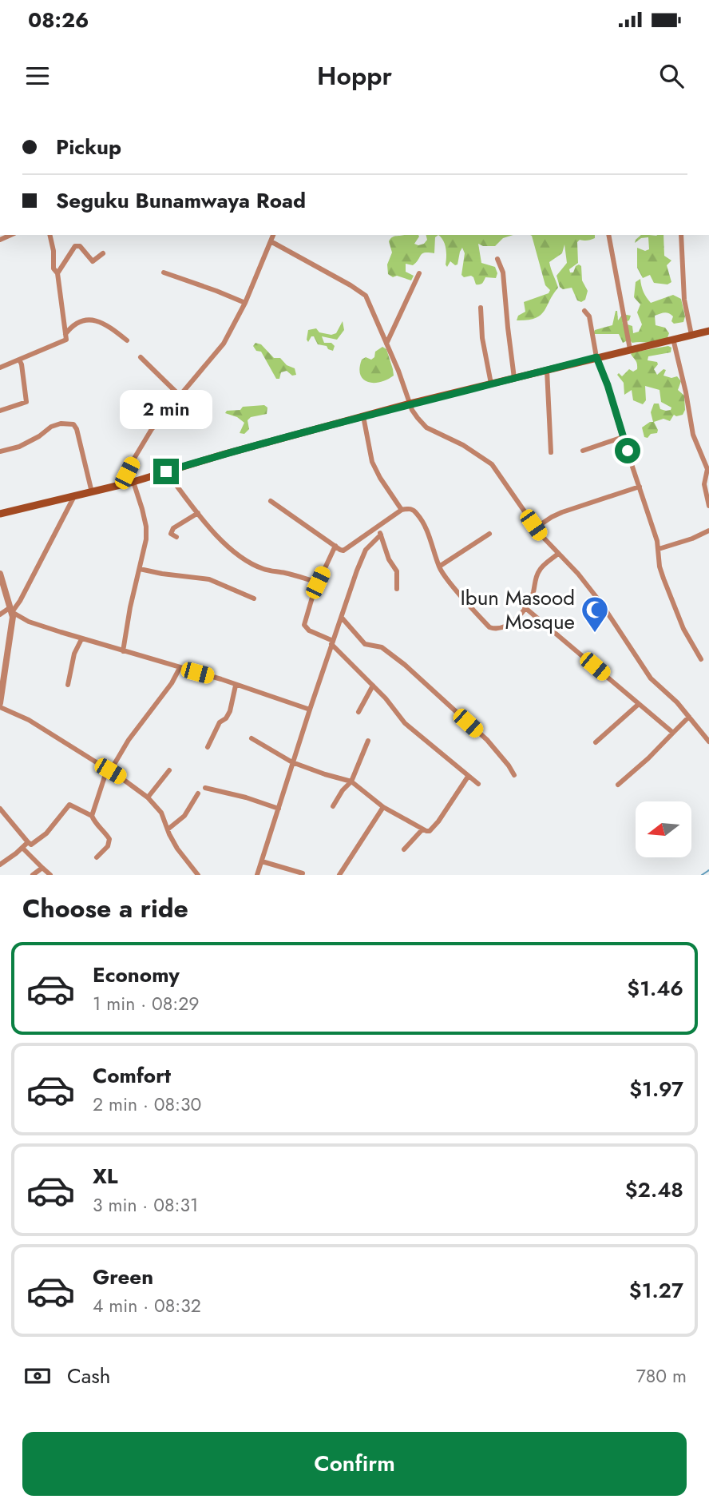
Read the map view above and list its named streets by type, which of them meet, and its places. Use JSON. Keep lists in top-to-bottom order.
{
  "places": {
    "mosque": ["Ibun Masood Mosque"]
  },
  "north": "left",
  "page": {
    "status": "08:26",
    "header": "Hoppr",
    "banner": ["Pickup", "Seguku Bunamwaya Road"],
    "bubble": "2 min",
    "heading": "Choose a ride",
    "list": [
      {
        "name": "Economy",
        "note": "1 min · 08:29",
        "value": "$1.46"
      },
      {
        "name": "Comfort",
        "note": "2 min · 08:30",
        "value": "$1.97"
      },
      {
        "name": "XL",
        "note": "3 min · 08:31",
        "value": "$2.48"
      },
      {
        "name": "Green",
        "note": "4 min · 08:32",
        "value": "$1.27"
      }
    ],
    "pay": ["Cash", "780 m"],
    "buttons": "Confirm"
  }
}
